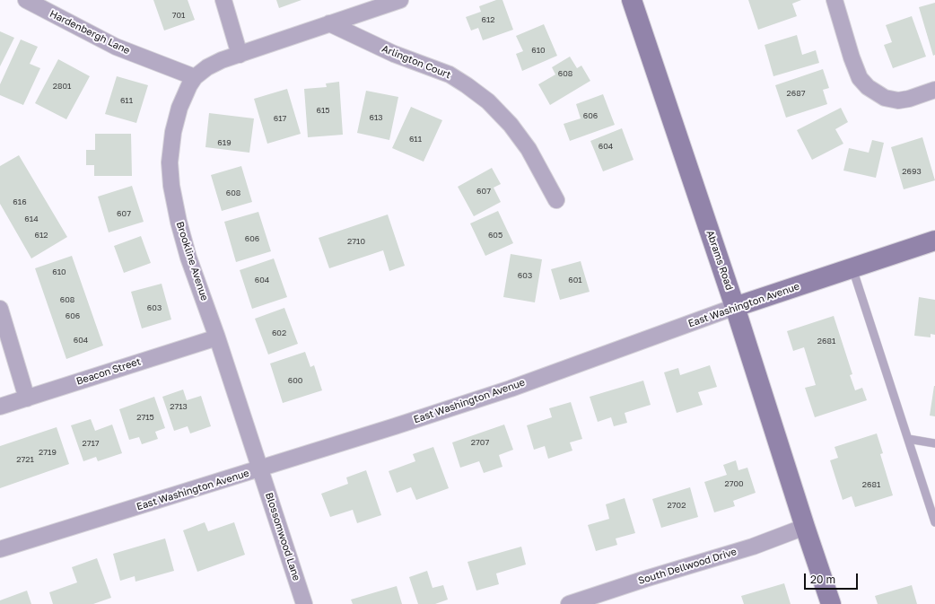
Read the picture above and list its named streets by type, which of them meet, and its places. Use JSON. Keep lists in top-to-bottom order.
{
  "streets": {
    "street": [
      "Hardenbergh Lane",
      "Arlington Court",
      "Abrams Road",
      "Brookline Avenue",
      "East Washington Avenue",
      "Beacon Street",
      "Blossomwood Lane",
      "South Dellwood Drive"
    ]
  },
  "crossings": [
    ["Hardenbergh Lane", "Brookline Avenue"],
    ["Arlington Court", "Brookline Avenue"],
    ["Abrams Road", "East Washington Avenue"],
    ["Abrams Road", "South Dellwood Drive"],
    ["Brookline Avenue", "East Washington Avenue"],
    ["Brookline Avenue", "Beacon Street"],
    ["Brookline Avenue", "Blossomwood Lane"],
    ["East Washington Avenue", "Blossomwood Lane"]
  ],
  "house_numbers": [
    "701",
    "612",
    "610",
    "608",
    "2801",
    "2687",
    "611",
    "615",
    "606",
    "613",
    "617",
    "611",
    "619",
    "604",
    "2693",
    "607",
    "608",
    "616",
    "607",
    "614",
    "612",
    "605",
    "606",
    "2710",
    "610",
    "603",
    "604",
    "601",
    "608",
    "603",
    "606",
    "602",
    "604",
    "2681",
    "600",
    "2713",
    "2715",
    "2707",
    "2717",
    "2719",
    "2721",
    "2700",
    "2681",
    "2702"
  ],
  "scale_bar": "20 m"
}
